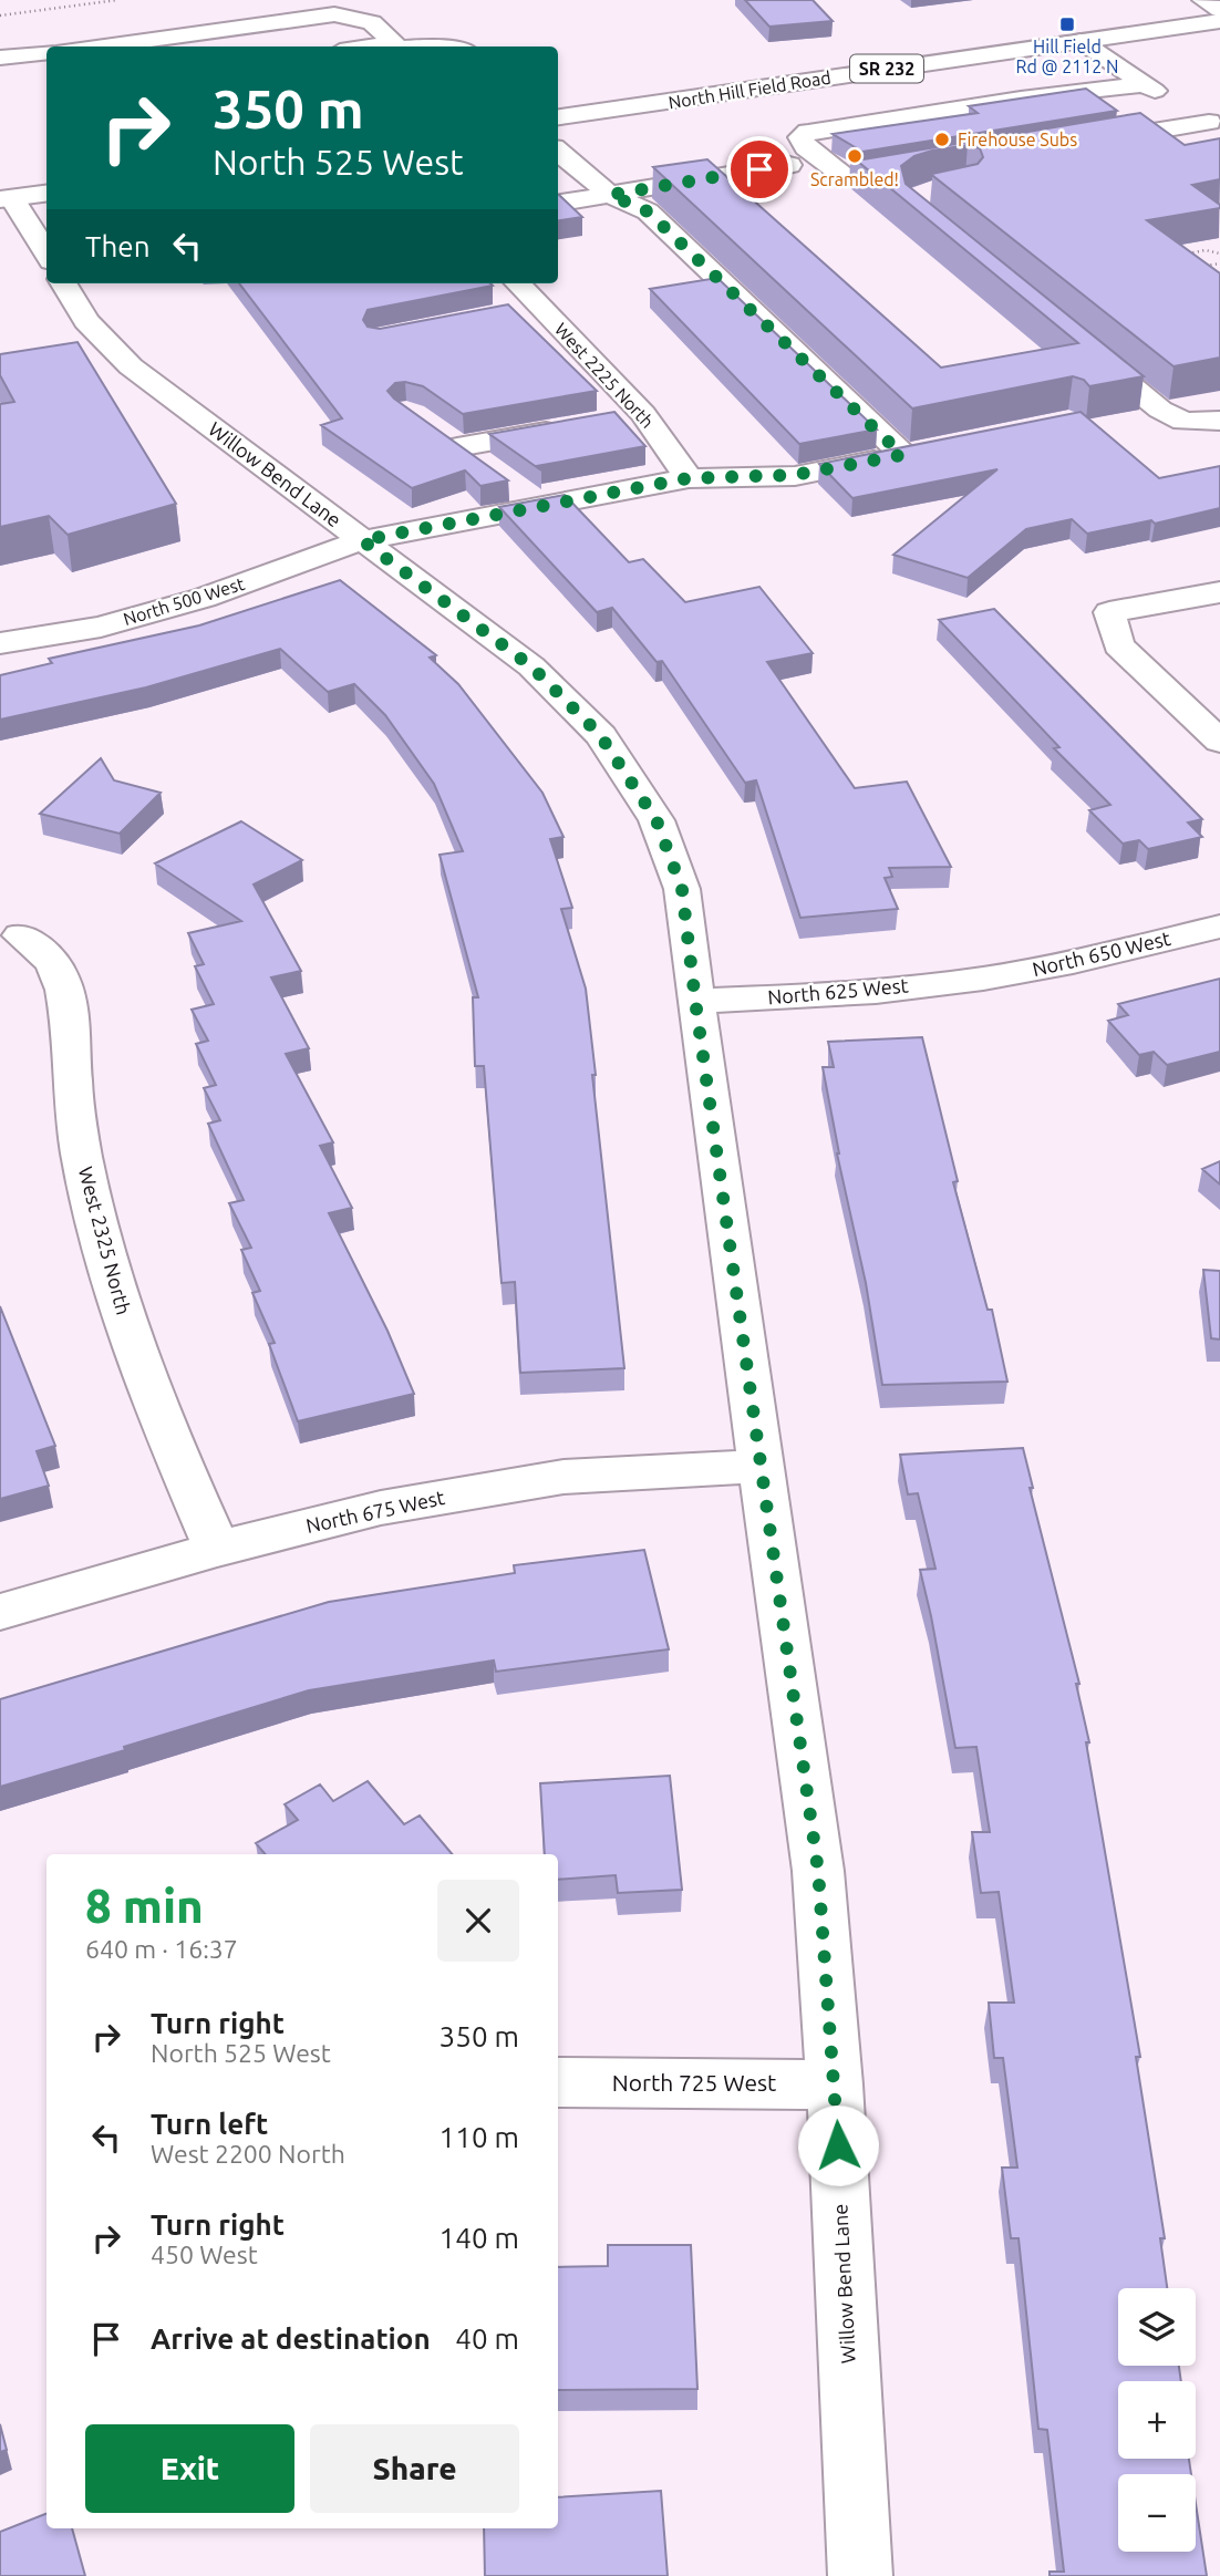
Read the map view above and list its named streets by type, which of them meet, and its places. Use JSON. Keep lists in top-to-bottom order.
{
  "streets": {
    "street": [
      "SR 232",
      "North Hill Field Road",
      "West 2225 North",
      "Willow Bend Lane",
      "North 500 West",
      "North 650 West",
      "North 625 West",
      "West 2325 North",
      "North 675 West",
      "North 725 West"
    ]
  },
  "crossings": [
    ["West 2225 North", "North 500 West"],
    ["Willow Bend Lane", "North 500 West"],
    ["Willow Bend Lane", "North 625 West"],
    ["Willow Bend Lane", "North 675 West"],
    ["Willow Bend Lane", "North 725 West"],
    ["North 650 West", "North 625 West"],
    ["West 2325 North", "North 675 West"]
  ],
  "places": {
    "transit": ["Hill Field Rd @ 2112 N"],
    "other": ["Firehouse Subs", "Scrambled!"]
  },
  "page": {
    "turn": ["350 m", "North 525 West"],
    "then": "Then",
    "heading": ["8 min", "640 m · 16:37"],
    "list": [
      {
        "name": "Turn right",
        "note": "North 525 West",
        "value": "350 m"
      },
      {
        "name": "Turn left",
        "note": "West 2200 North",
        "value": "110 m"
      },
      {
        "name": "Turn right",
        "note": "450 West",
        "value": "140 m"
      },
      {
        "name": "Arrive at destination",
        "value": "40 m"
      }
    ],
    "map_buttons": ["+", "−"],
    "buttons": ["Exit", "Share"]
  }
}
